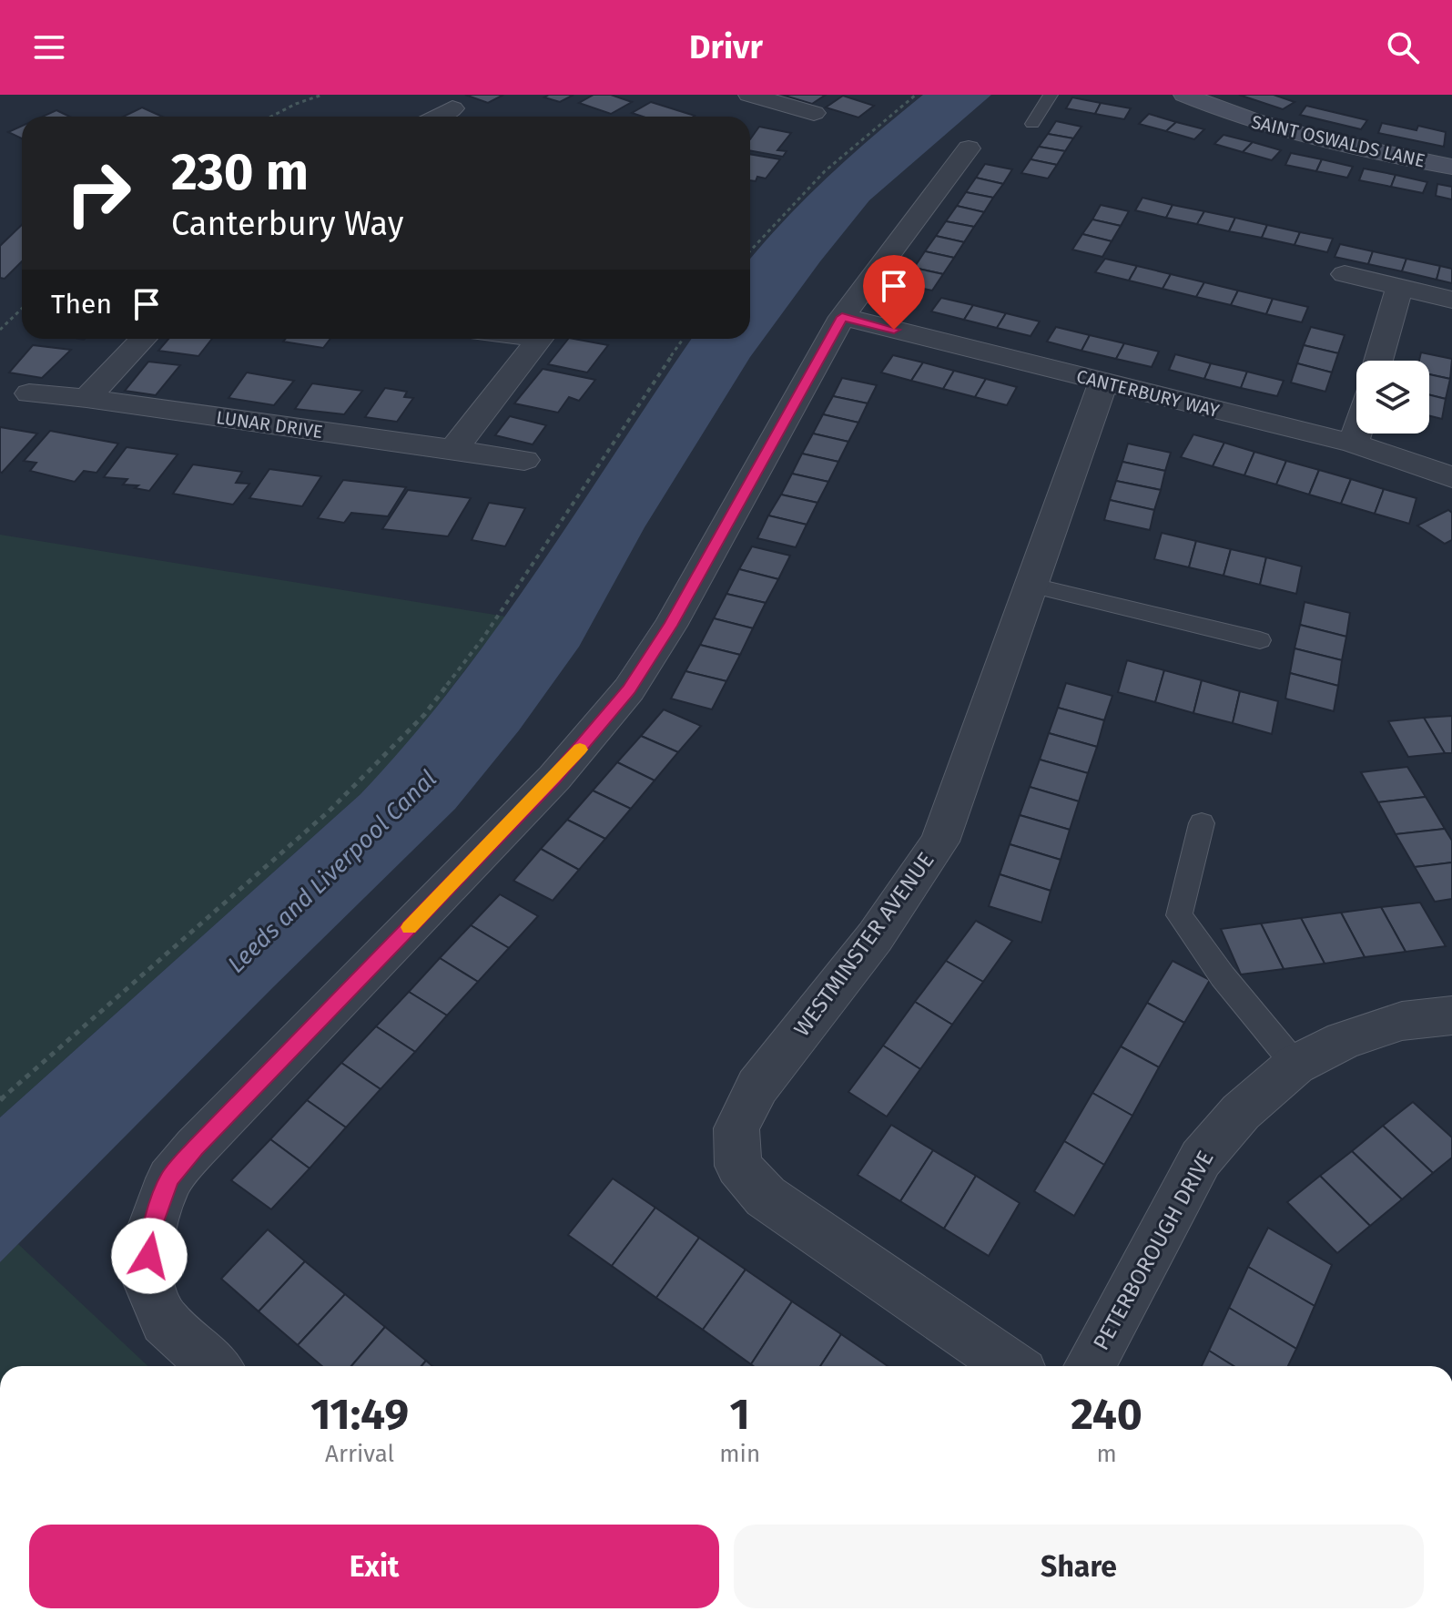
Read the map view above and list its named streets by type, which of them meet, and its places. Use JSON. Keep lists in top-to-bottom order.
{
  "streets": {
    "street": [
      "SAINT OSWALDS LANE",
      "CANTERBURY WAY",
      "LUNAR DRIVE",
      "WESTMINSTER AVENUE",
      "PETERBOROUGH DRIVE"
    ]
  },
  "crossings": [
    ["CANTERBURY WAY", "WESTMINSTER AVENUE"]
  ],
  "water": ["Leeds and Liverpool Canal"],
  "page": {
    "header": "Drivr",
    "turn": ["230 m", "Canterbury Way"],
    "then": "Then",
    "eta": [
      "11:49",
      "Arrival",
      "1",
      "min",
      "240",
      "m"
    ],
    "buttons": ["Exit", "Share"]
  }
}
